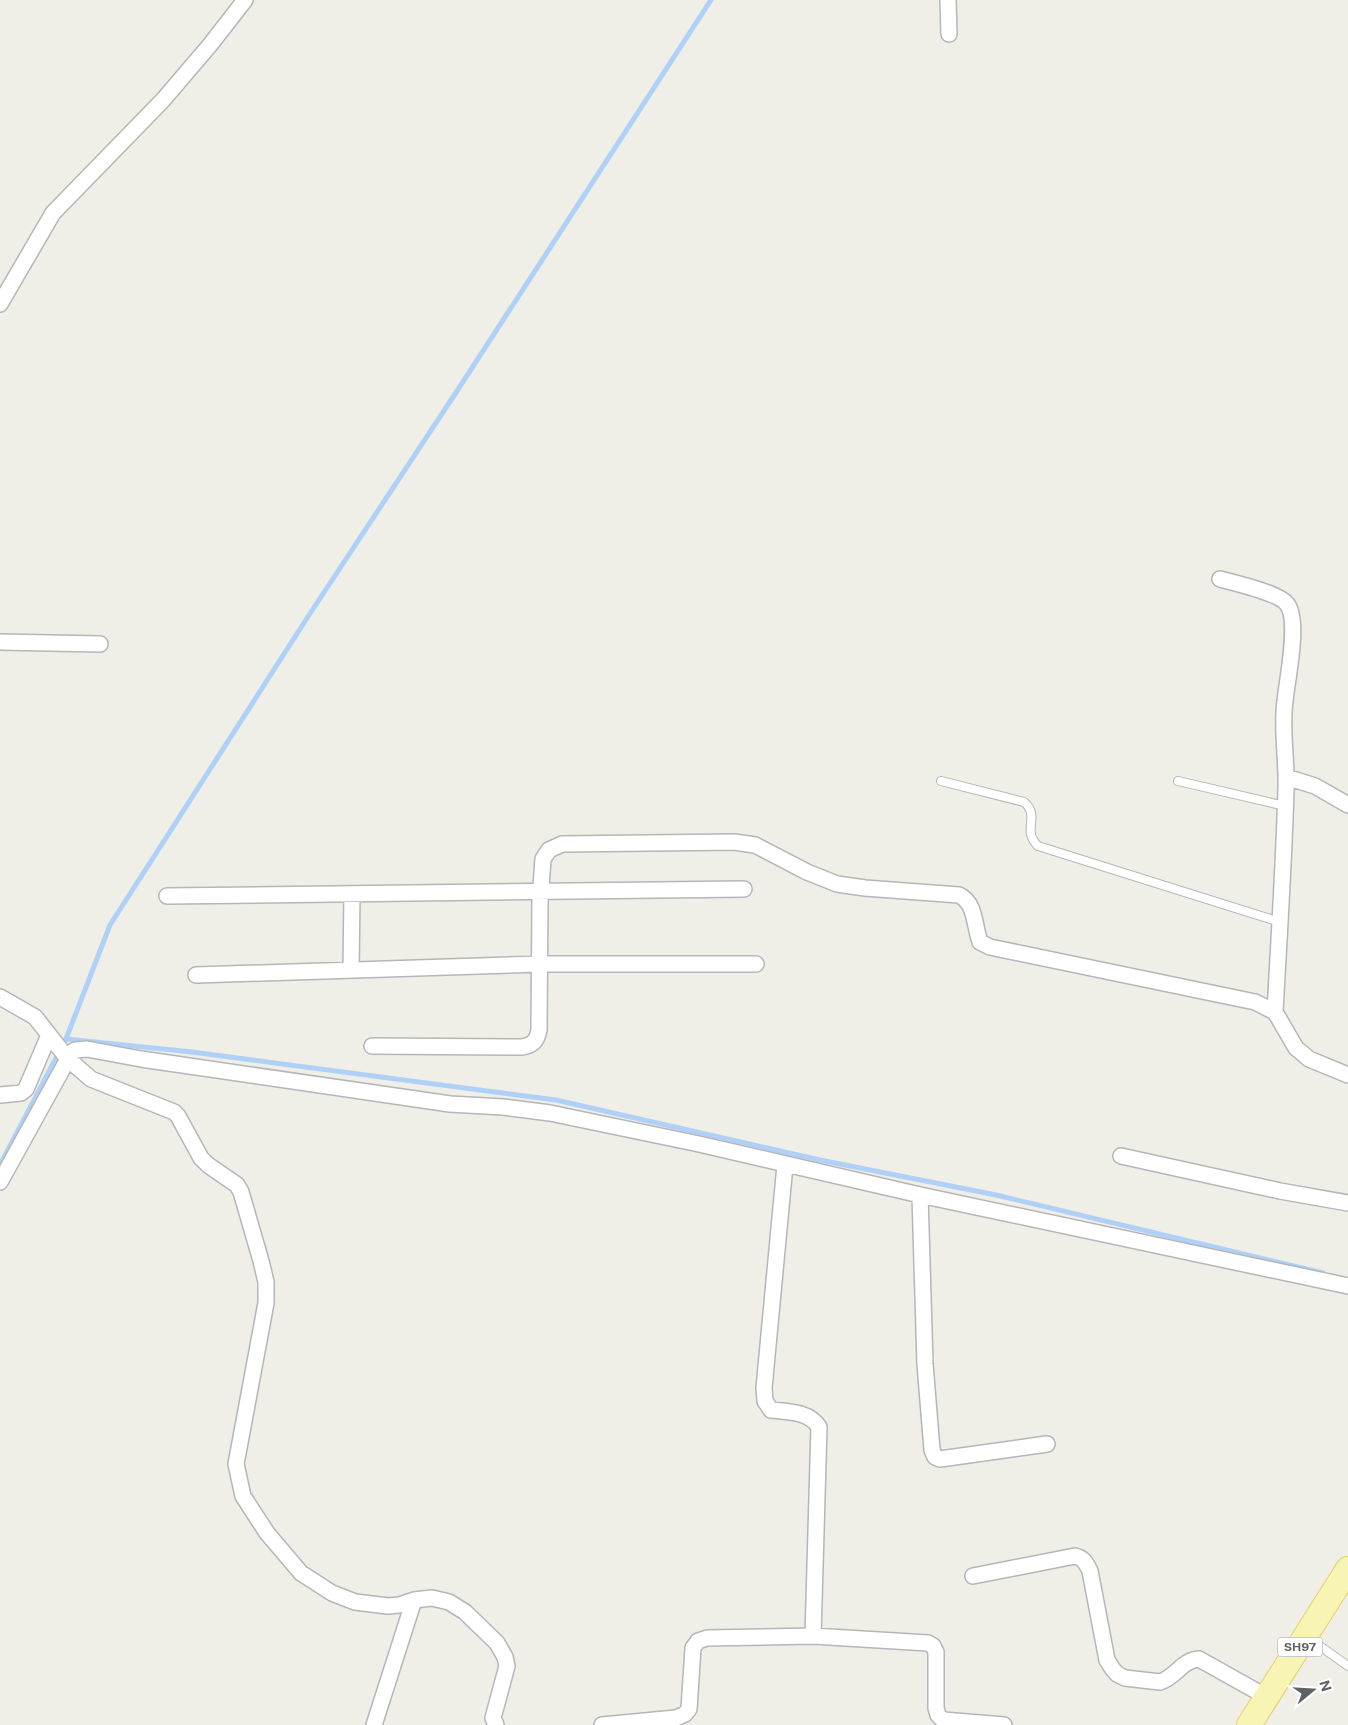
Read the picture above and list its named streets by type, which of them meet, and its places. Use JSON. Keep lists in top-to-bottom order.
{
  "streets": {
    "main road": ["SH97"]
  },
  "north": "right"
}
